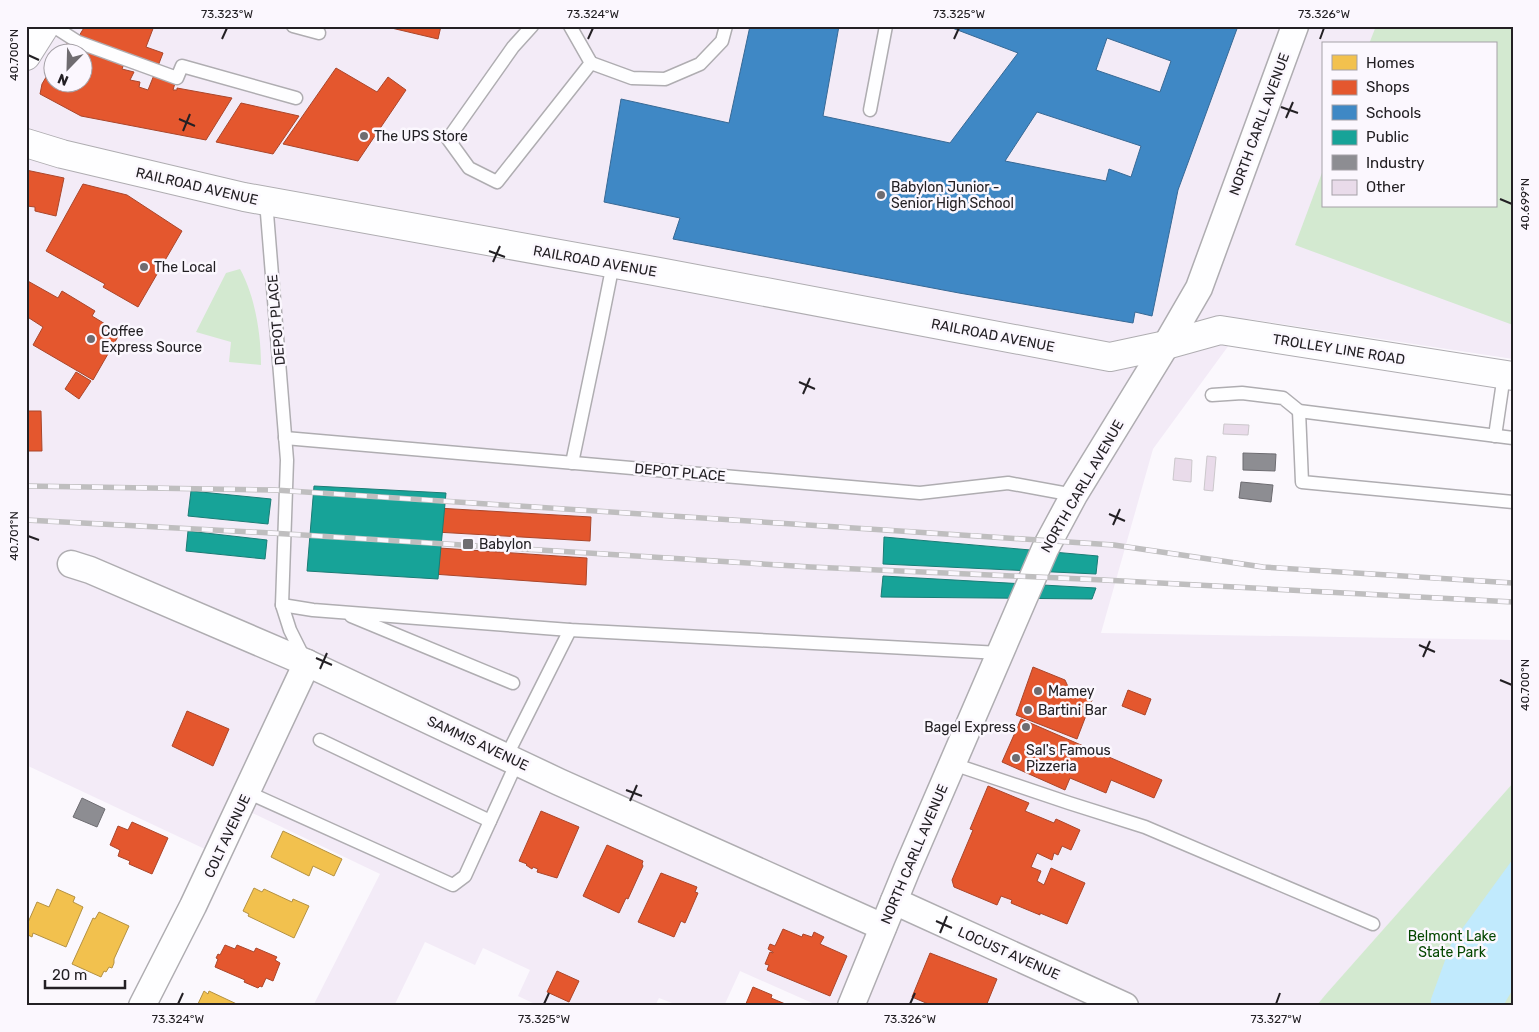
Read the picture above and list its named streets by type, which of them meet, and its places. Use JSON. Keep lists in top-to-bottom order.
{
  "streets": {
    "main road": ["RAILROAD AVENUE", "TROLLEY LINE ROAD"],
    "street": [
      "NORTH CARLL AVENUE",
      "SAMMIS AVENUE",
      "COLT AVENUE",
      "LOCUST AVENUE"
    ],
    "lane": ["DEPOT PLACE"]
  },
  "crossings": [
    ["NORTH CARLL AVENUE", "RAILROAD AVENUE"],
    ["NORTH CARLL AVENUE", "DEPOT PLACE"],
    ["NORTH CARLL AVENUE", "TROLLEY LINE ROAD"],
    ["NORTH CARLL AVENUE", "SAMMIS AVENUE"],
    ["NORTH CARLL AVENUE", "LOCUST AVENUE"],
    ["RAILROAD AVENUE", "DEPOT PLACE"],
    ["RAILROAD AVENUE", "TROLLEY LINE ROAD"],
    ["DEPOT PLACE", "SAMMIS AVENUE"],
    ["DEPOT PLACE", "COLT AVENUE"],
    ["SAMMIS AVENUE", "COLT AVENUE"]
  ],
  "parks": ["Belmont Lake State Park"],
  "places": {
    "other": [
      "The UPS Store",
      "Babylon Junior - Senior High School",
      "The Local",
      "Coffee Express Source",
      "Mamey",
      "Bartini Bar",
      "Bagel Express",
      "Sal's Famous Pizzeria"
    ],
    "transit": ["Babylon"]
  },
  "legend": [
    "Homes",
    "Shops",
    "Schools",
    "Public",
    "Industry",
    "Other"
  ],
  "scale_bar": "20 m",
  "north": "bottom left",
  "coordinates": [
    "73.323°W",
    "73.324°W",
    "73.325°W",
    "73.326°W",
    "40.700°N",
    "40.699°N",
    "40.701°N",
    "73.327°W"
  ]
}
